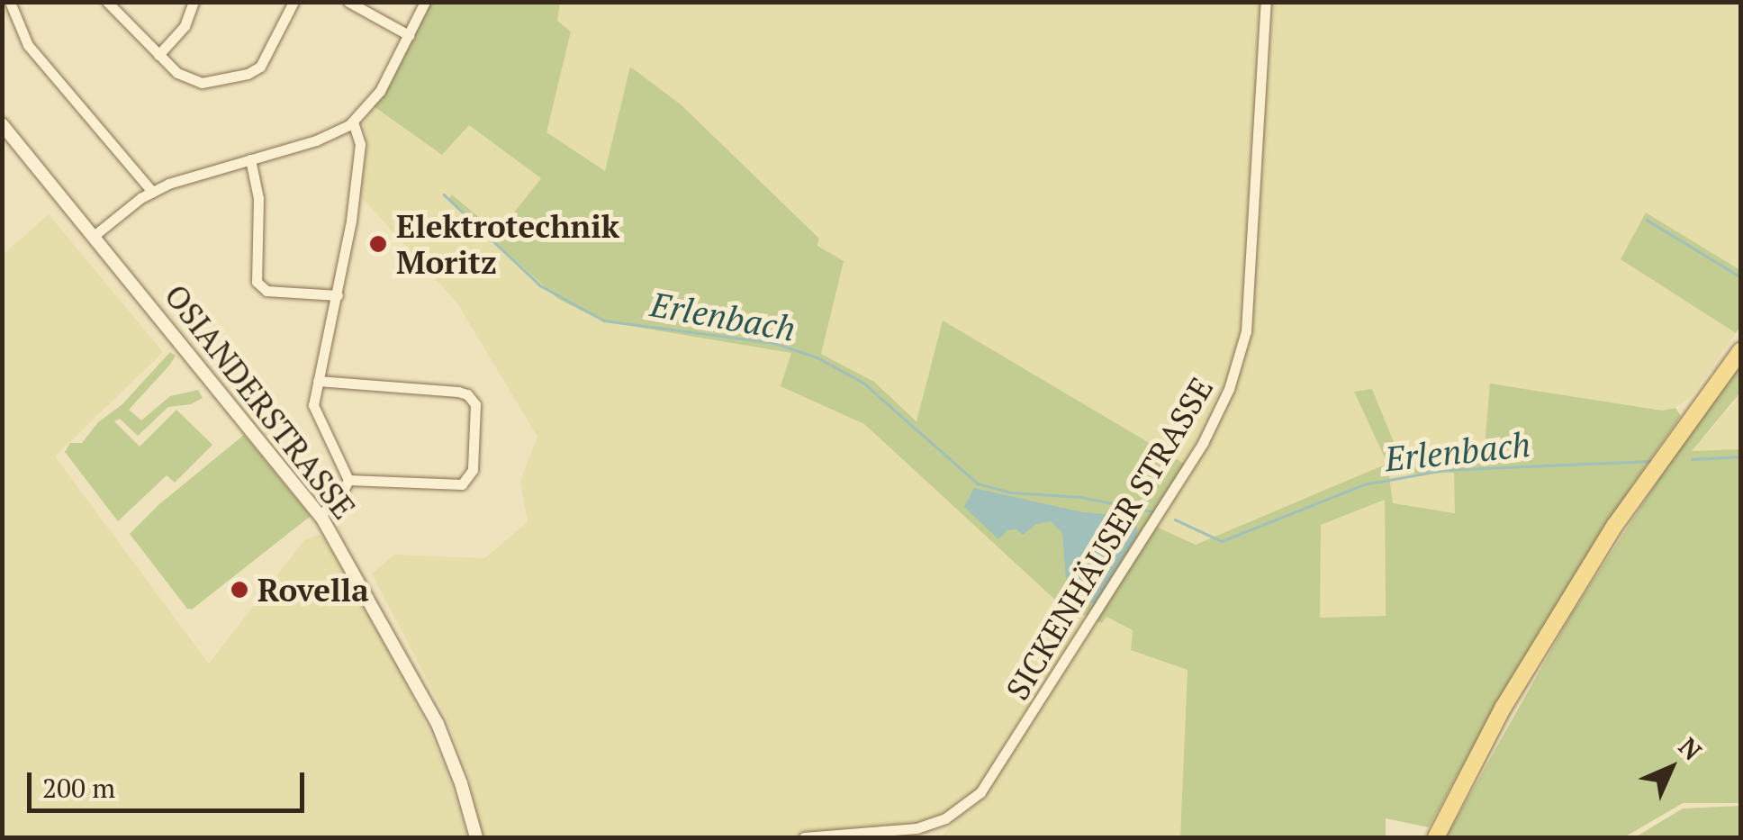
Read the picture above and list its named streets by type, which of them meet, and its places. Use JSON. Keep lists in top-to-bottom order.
{
  "streets": {
    "street": ["OSIANDERSTRASSE", "SICKENHÄUSER STRASSE"]
  },
  "water": ["Erlenbach"],
  "places": ["Elektrotechnik Moritz", "Rovella"],
  "scale_bar": "200 m",
  "north": "top right"
}
